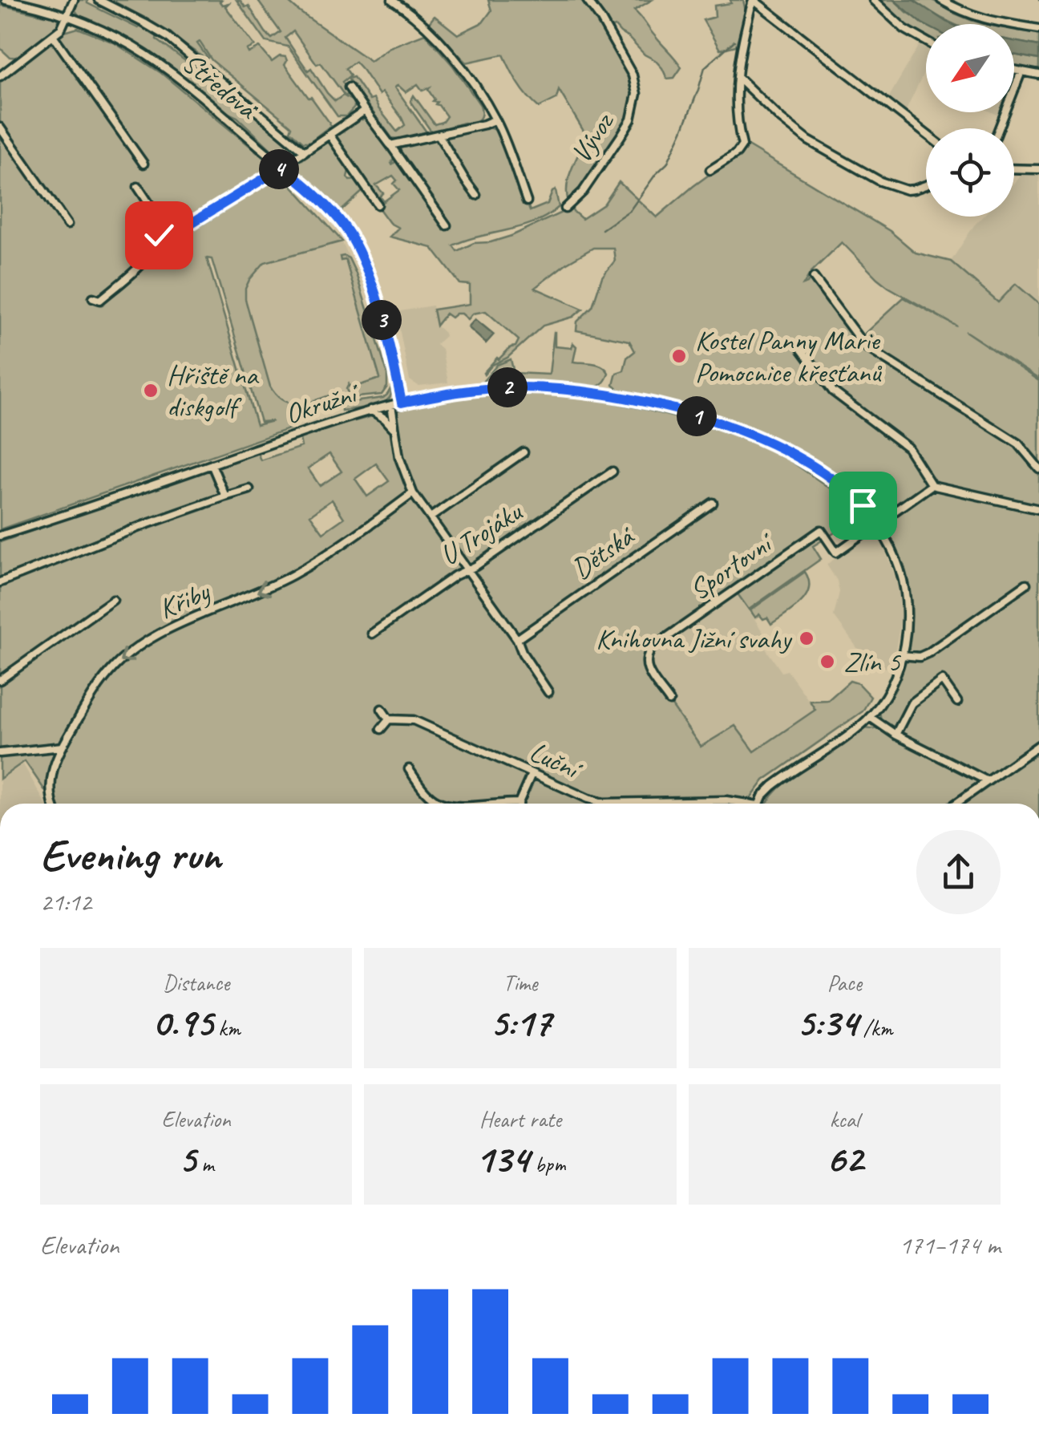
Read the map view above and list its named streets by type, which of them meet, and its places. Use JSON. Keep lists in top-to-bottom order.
{
  "streets": {
    "street": [
      "Středová",
      "Vývoz",
      "Okružní",
      "U Trojáku",
      "Dětská",
      "Sportovní",
      "Křiby",
      "Luční"
    ]
  },
  "crossings": [
    ["Středová", "Okružní"],
    ["Okružní", "Sportovní"]
  ],
  "one_way": ["Křiby"],
  "places": [
    "Kostel Panny Marie Pomocnice křesťanů",
    "Hřiště na diskgolf",
    "Knihovna Jižní svahy",
    "Zlín 5"
  ],
  "north": "bottom left",
  "page": {
    "pins": [
      "4",
      "3",
      "2",
      "1"
    ],
    "heading": ["Evening run", "21:12"],
    "stats": [
      ["Distance", "0.95 km"],
      ["Time", "5:17"],
      ["Pace", "5:34 /km"],
      ["Elevation", "5 m"],
      ["Heart rate", "134 bpm"],
      ["kcal", "62"]
    ],
    "chart": ["Elevation", "171–174 m"]
  }
}
